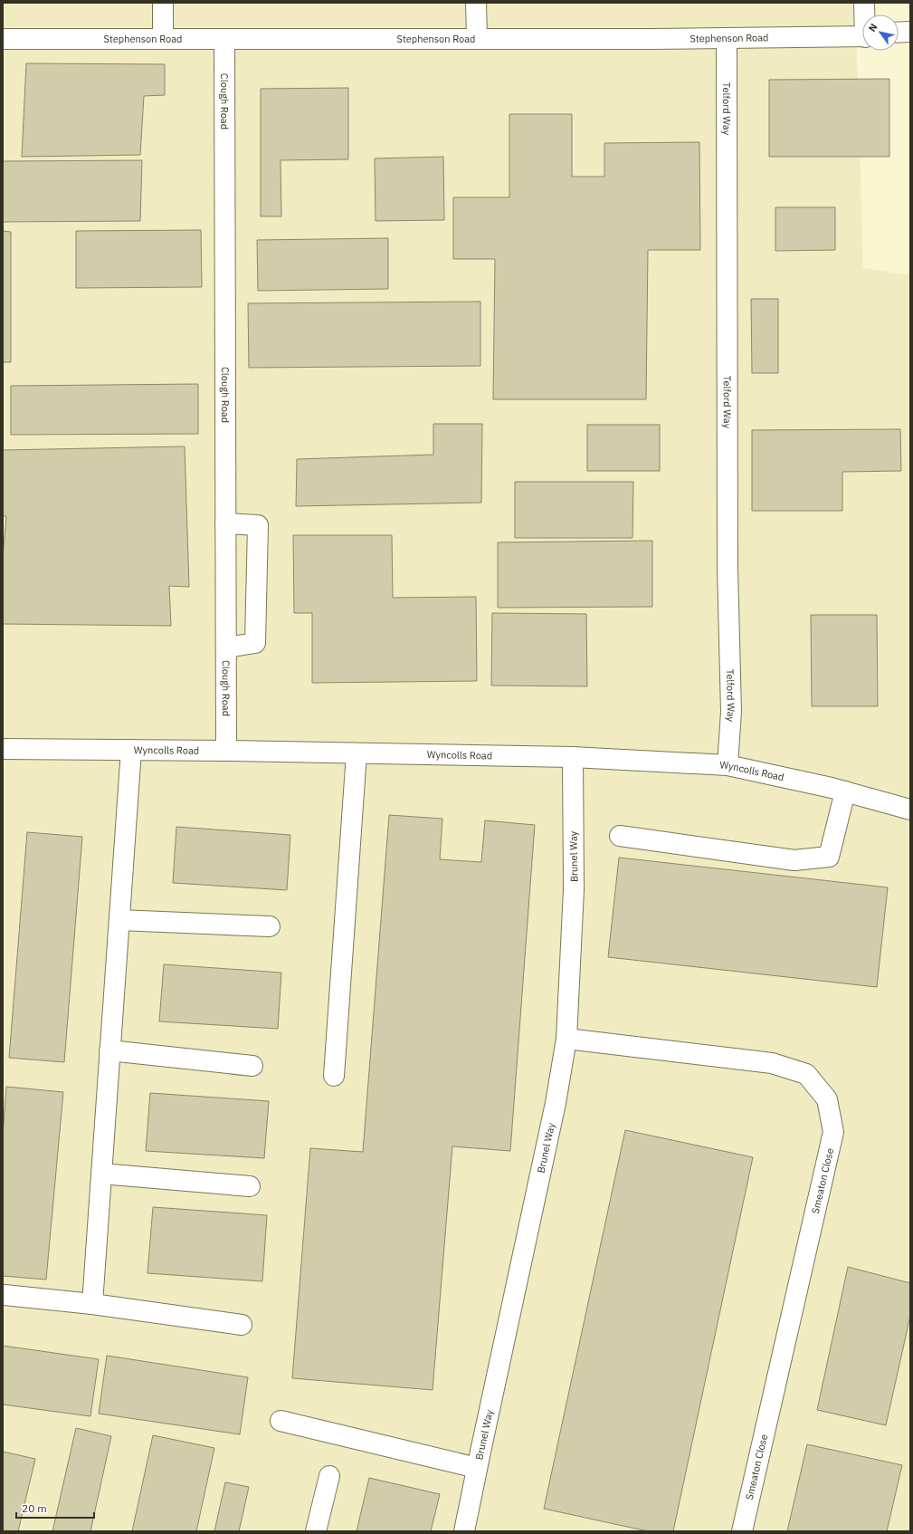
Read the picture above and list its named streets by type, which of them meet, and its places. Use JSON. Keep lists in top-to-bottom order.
{
  "streets": {
    "street": [
      "Stephenson Road",
      "Clough Road",
      "Telford Way",
      "Wyncolls Road",
      "Brunel Way",
      "Smeaton Close"
    ]
  },
  "crossings": [
    ["Stephenson Road", "Clough Road"],
    ["Stephenson Road", "Telford Way"],
    ["Clough Road", "Wyncolls Road"],
    ["Telford Way", "Wyncolls Road"],
    ["Wyncolls Road", "Brunel Way"],
    ["Brunel Way", "Smeaton Close"]
  ],
  "scale_bar": "20 m",
  "north": "top left"
}
